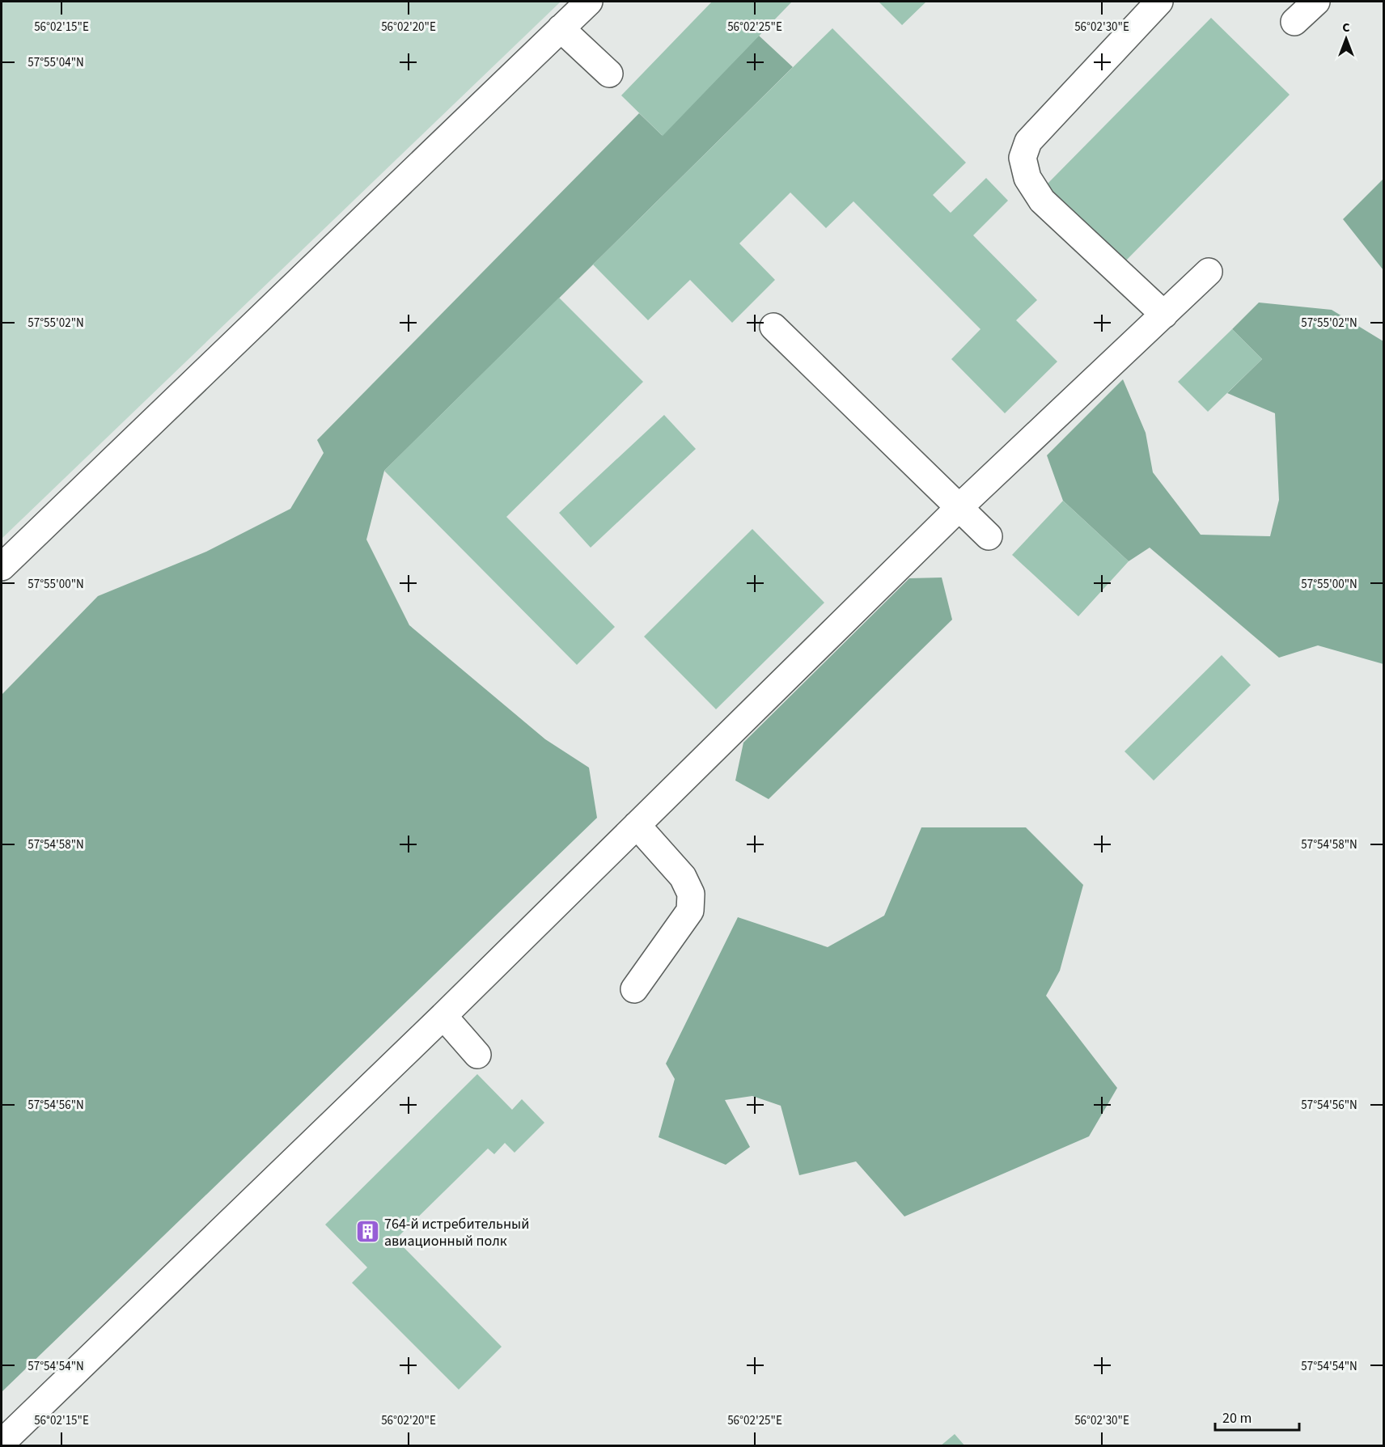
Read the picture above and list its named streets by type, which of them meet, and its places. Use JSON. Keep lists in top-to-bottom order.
{
  "places": {
    "building": ["764-й истребительный авиационный полк"]
  },
  "scale_bar": "20 m",
  "north": "top",
  "coordinates": [
    "56°02'15\"E",
    "56°02'20\"E",
    "56°02'25\"E",
    "56°02'30\"E",
    "57°55'04\"N",
    "57°55'02\"N",
    "57°55'00\"N",
    "57°54'58\"N",
    "57°54'56\"N",
    "57°54'54\"N"
  ]
}
